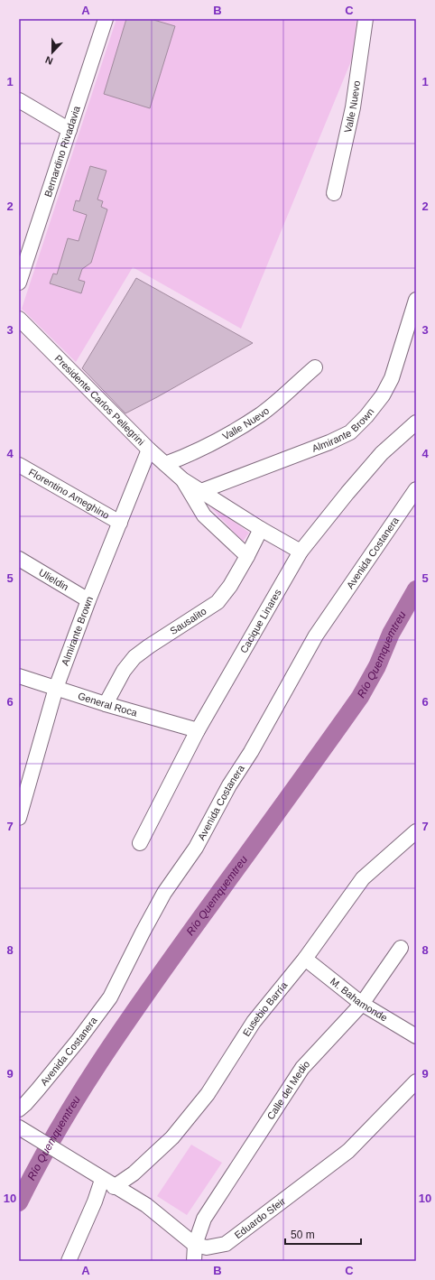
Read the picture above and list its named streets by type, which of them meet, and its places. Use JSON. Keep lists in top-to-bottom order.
{
  "streets": {
    "street": [
      "Valle Nuevo",
      "Bernardino Rivadavia",
      "Presidente Carlos Pellegrini",
      "Almirante Brown",
      "Florentino Ameghino",
      "Avenida Costanera",
      "Ulieldin",
      "Sausalito",
      "Cacique Linares",
      "General Roca",
      "M. Bahamonde",
      "Eusebio Barría",
      "Calle del Medio",
      "Eduardo Sfeir"
    ]
  },
  "crossings": [
    ["Valle Nuevo", "Presidente Carlos Pellegrini"],
    ["Presidente Carlos Pellegrini", "Almirante Brown"],
    ["Presidente Carlos Pellegrini", "Sausalito"],
    ["Presidente Carlos Pellegrini", "Cacique Linares"],
    ["Almirante Brown", "Florentino Ameghino"],
    ["Almirante Brown", "Ulieldin"],
    ["Almirante Brown", "General Roca"],
    ["Sausalito", "General Roca"],
    ["Cacique Linares", "General Roca"],
    ["M. Bahamonde", "Eusebio Barría"],
    ["M. Bahamonde", "Calle del Medio"],
    ["Calle del Medio", "Eduardo Sfeir"]
  ],
  "water": ["Río Quemquemtreu"],
  "scale_bar": "50 m",
  "north": "bottom",
  "grid": {
    "columns": ["A", "B", "C"],
    "rows": [
      "1",
      "2",
      "3",
      "4",
      "5",
      "6",
      "7",
      "8",
      "9",
      "10"
    ]
  }
}
